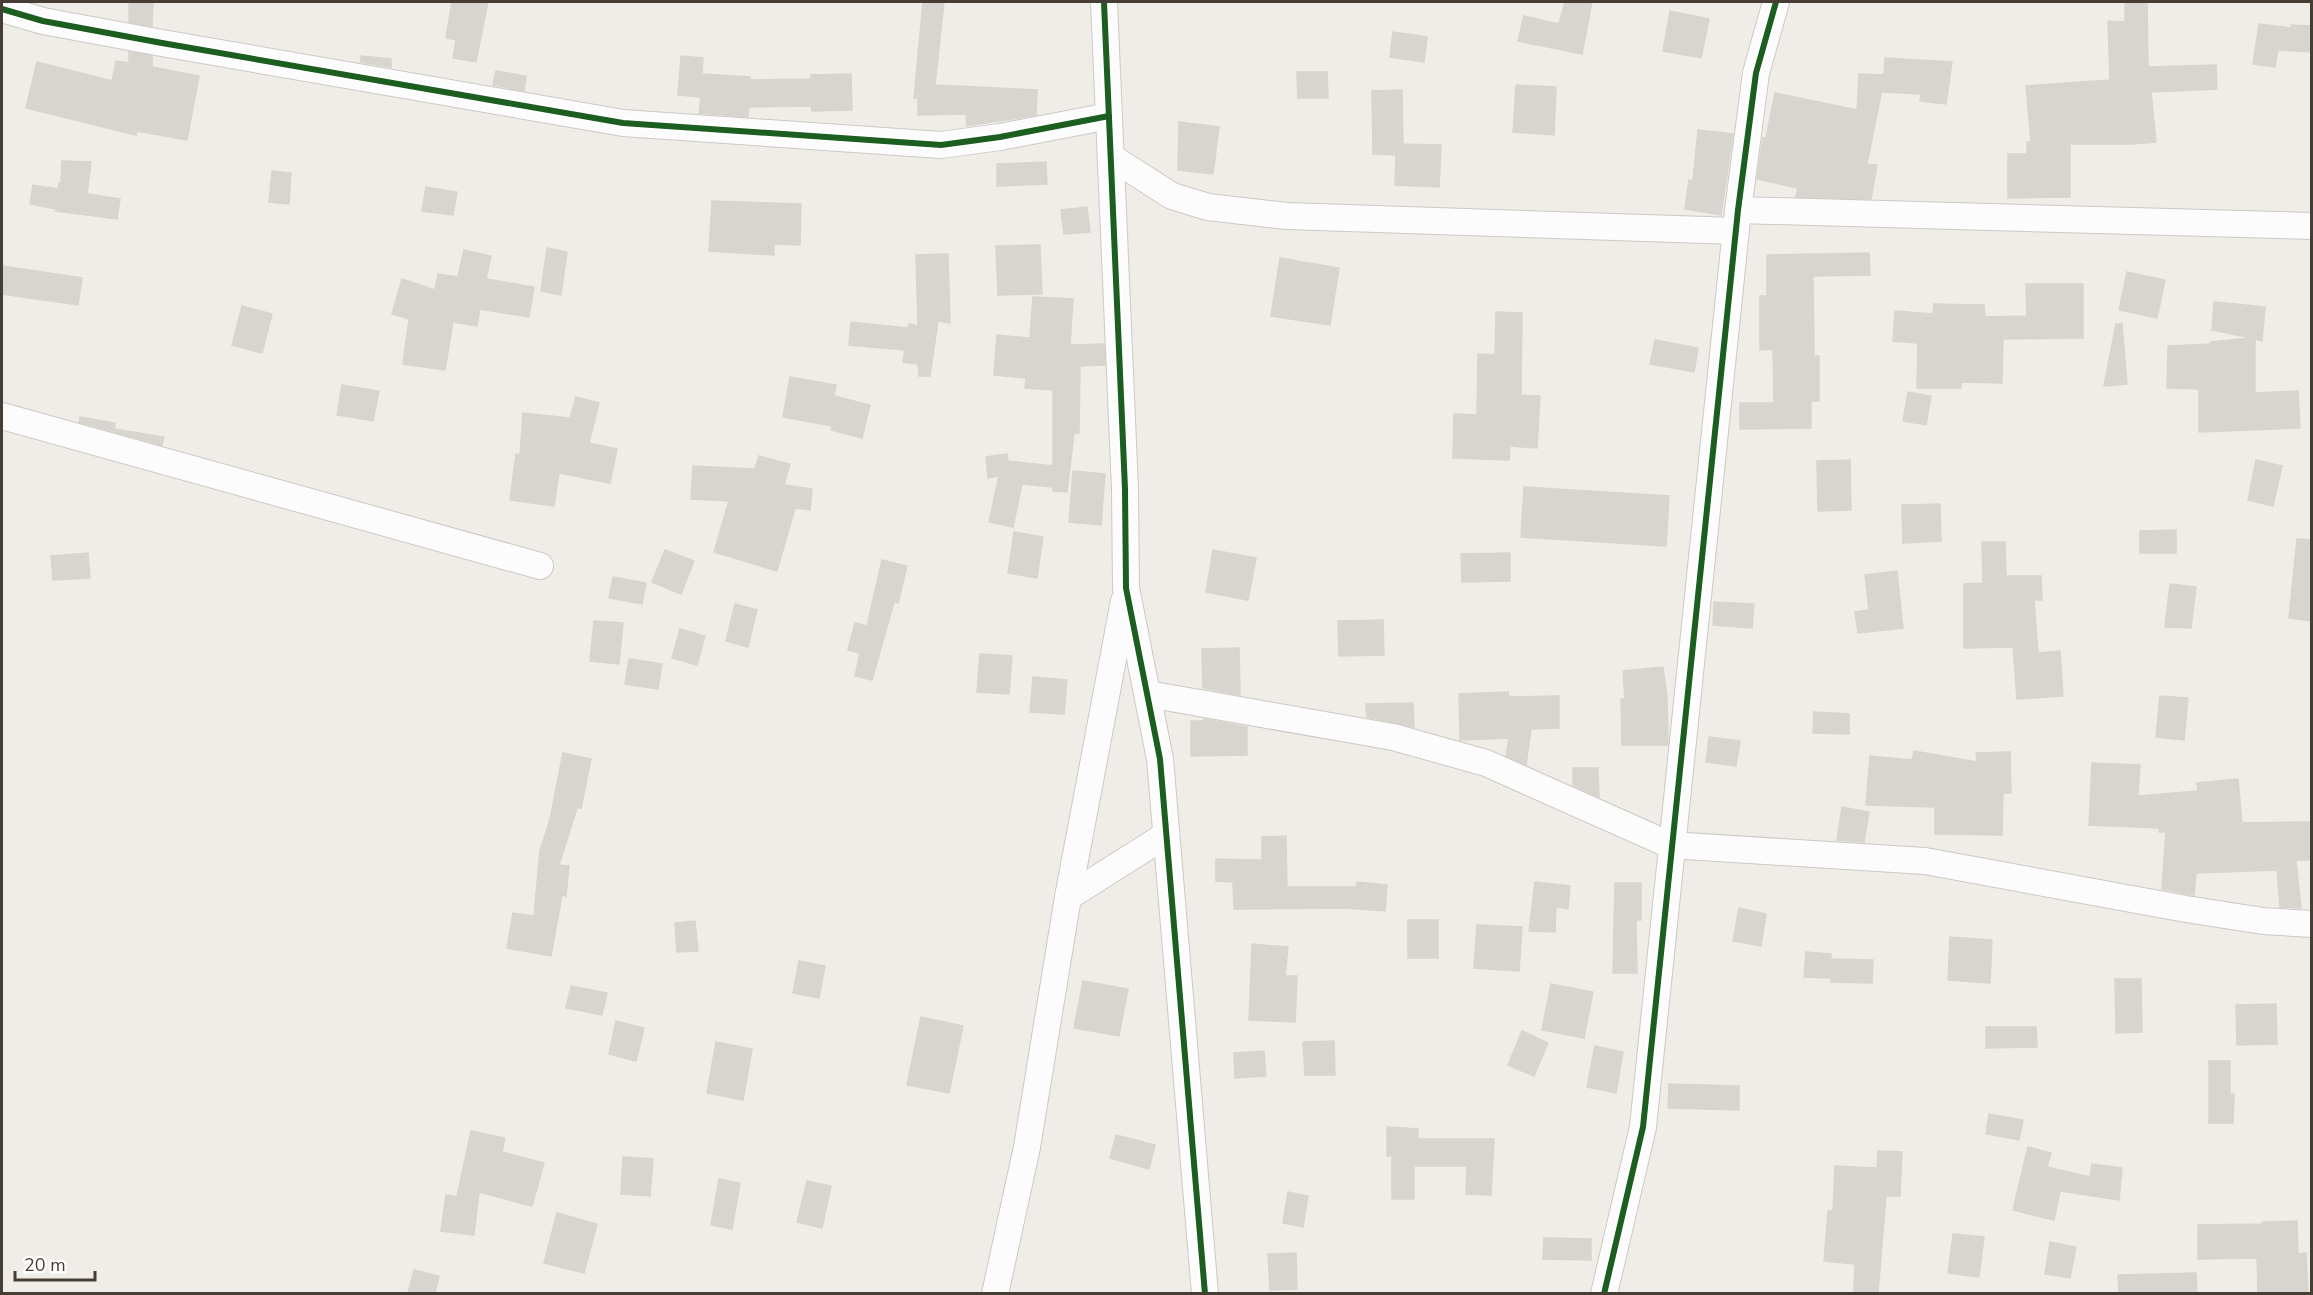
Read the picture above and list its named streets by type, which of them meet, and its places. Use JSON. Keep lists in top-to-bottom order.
{
  "scale_bar": "20 m"
}
